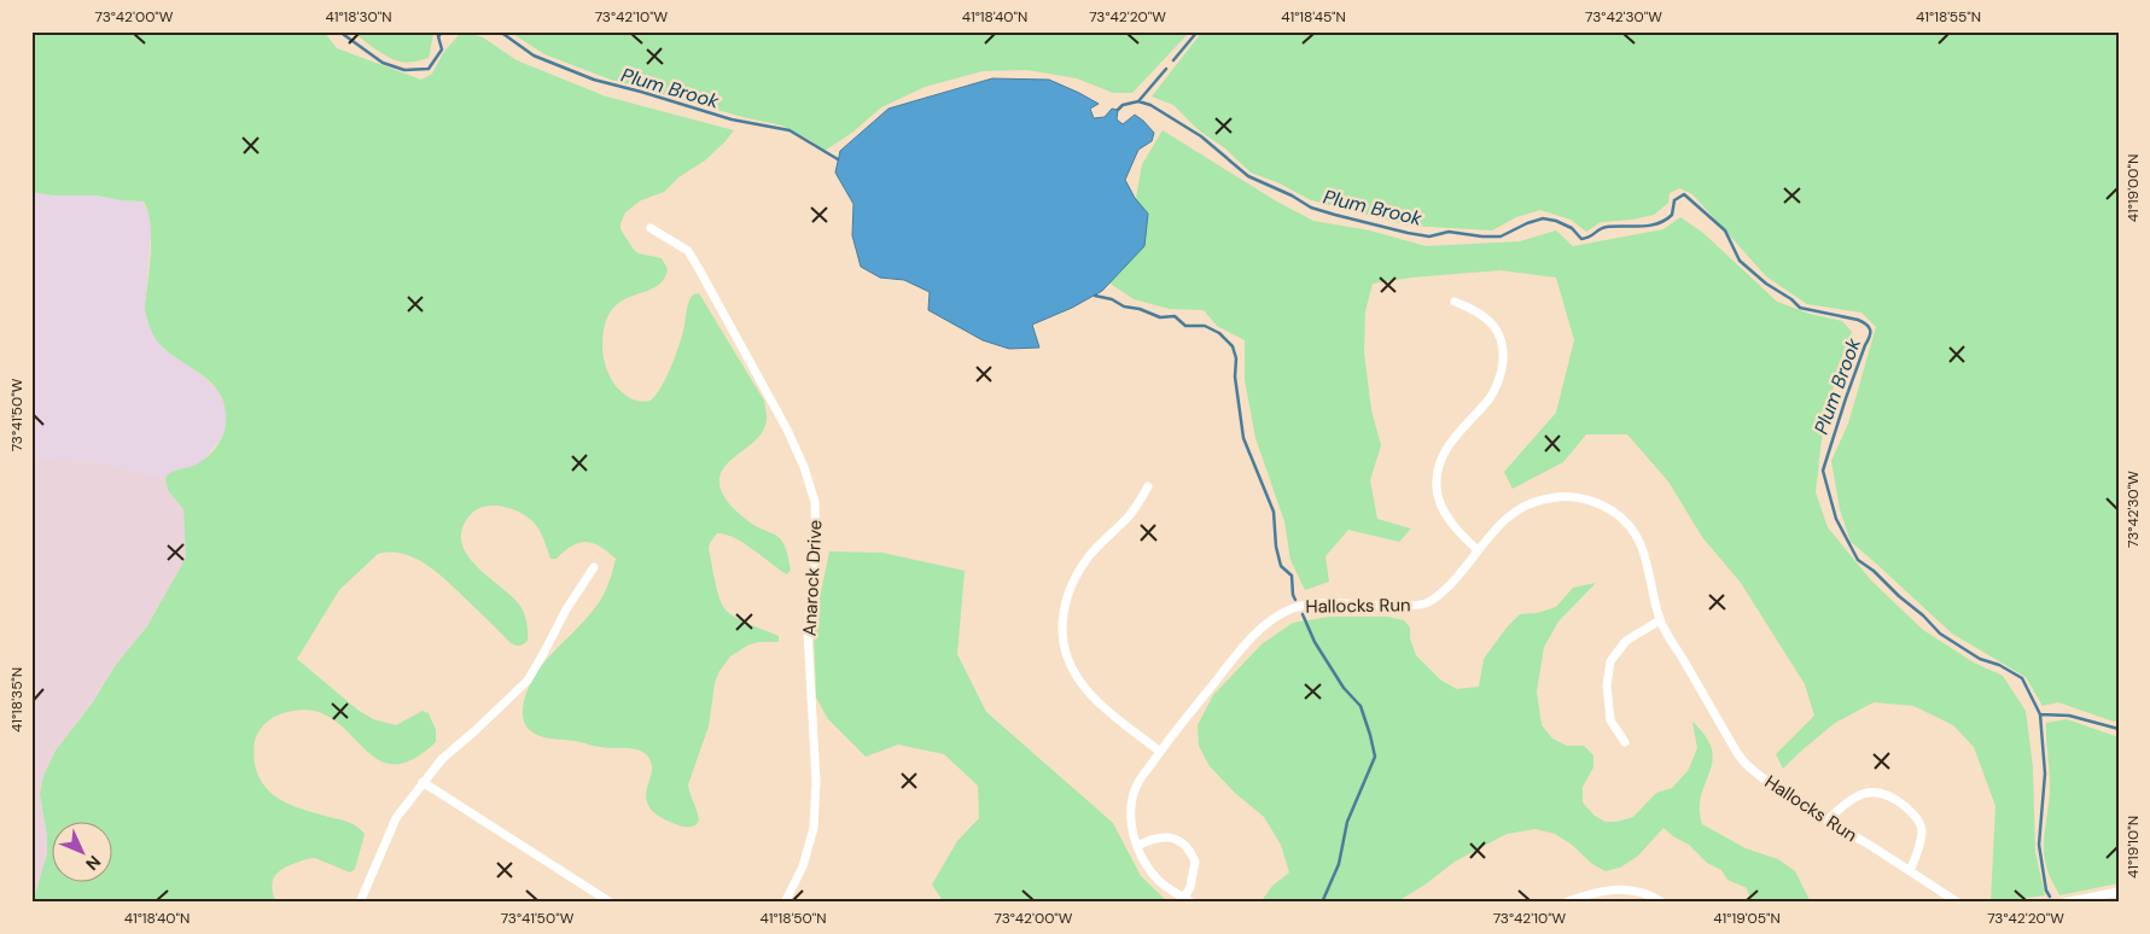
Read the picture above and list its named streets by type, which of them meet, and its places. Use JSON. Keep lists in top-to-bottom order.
{
  "streets": {
    "street": ["Anarock Drive", "Hallocks Run"]
  },
  "water": ["Plum Brook"],
  "north": "bottom right",
  "coordinates": [
    "73°42'00\"W",
    "41°18'30\"N",
    "73°42'10\"W",
    "41°18'40\"N",
    "73°42'20\"W",
    "41°18'45\"N",
    "73°42'30\"W",
    "41°18'55\"N",
    "41°19'00\"N",
    "73°41'50\"W",
    "41°18'35\"N",
    "41°19'10\"N",
    "41°18'50\"N",
    "41°19'05\"N"
  ]
}
